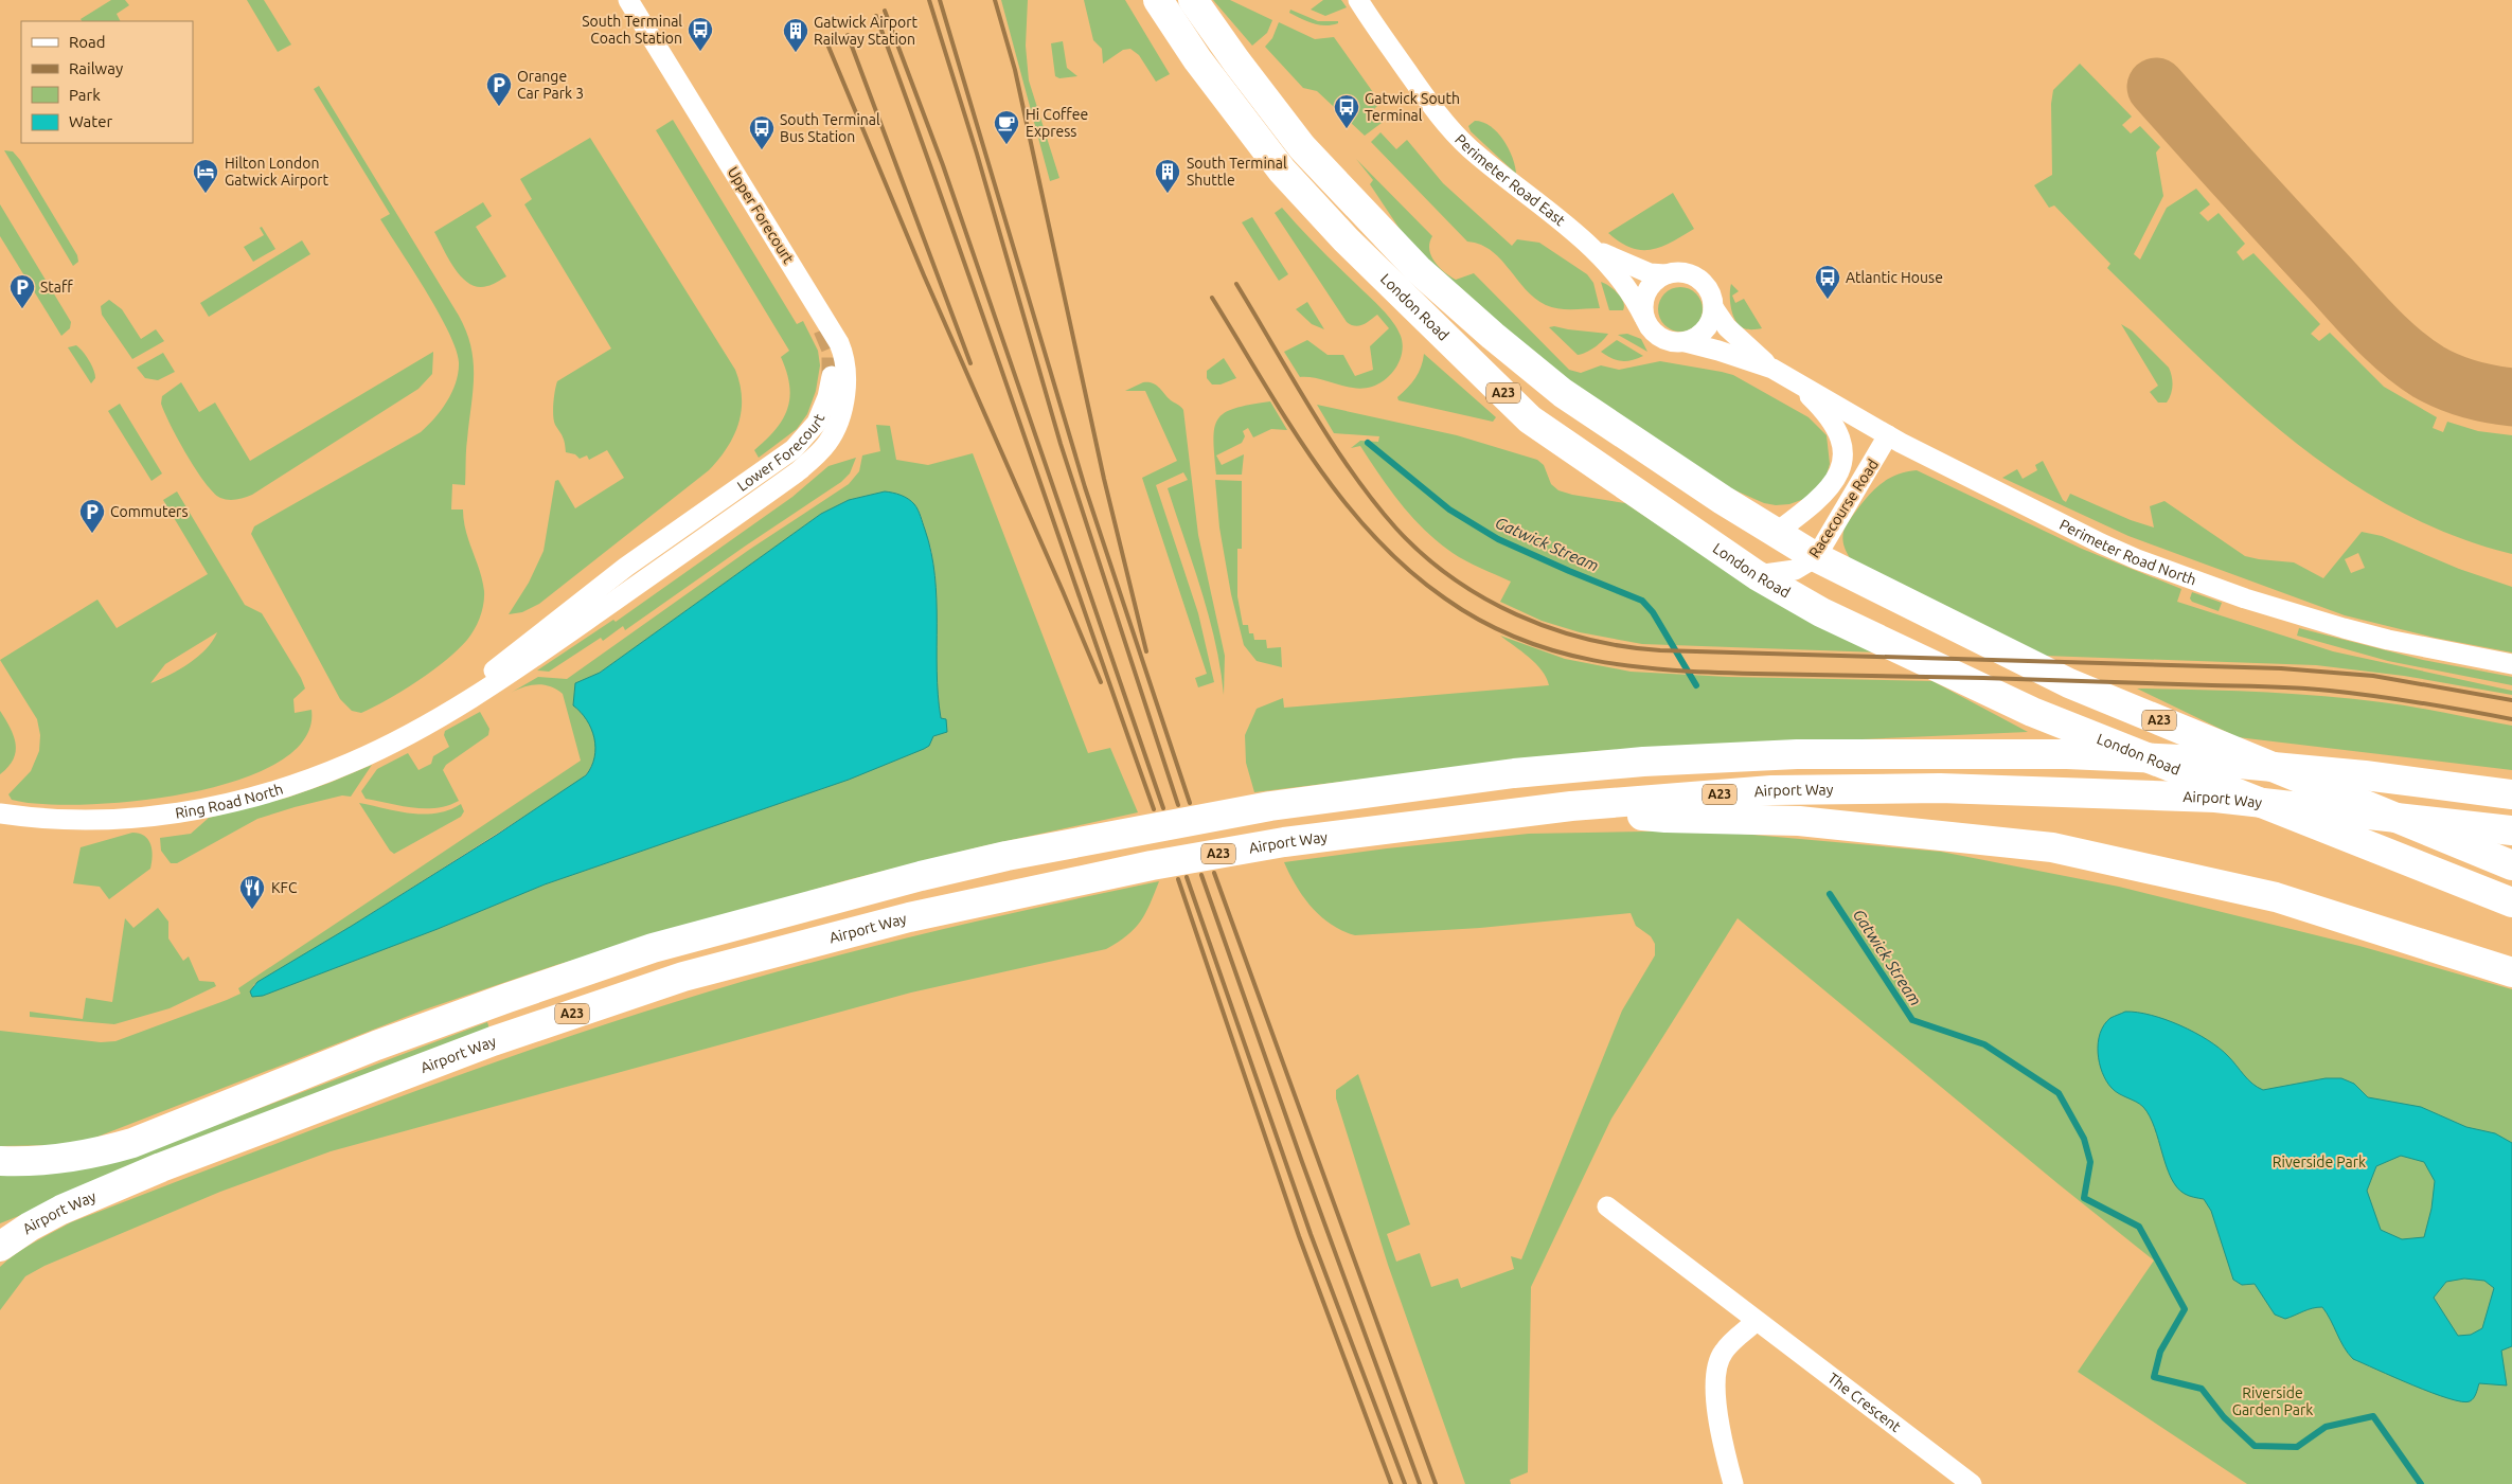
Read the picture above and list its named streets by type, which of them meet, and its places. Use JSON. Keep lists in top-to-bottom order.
{
  "streets": {
    "main road": ["London Road", "A23", "Airport Way"],
    "street": [
      "Perimeter Road East",
      "Upper Forecourt",
      "Lower Forecourt",
      "Racecourse Road",
      "Perimeter Road North",
      "Ring Road North",
      "The Crescent"
    ]
  },
  "crossings": [
    ["Perimeter Road East", "Perimeter Road North"],
    ["Upper Forecourt", "Lower Forecourt"],
    ["Upper Forecourt", "Ring Road North"],
    ["London Road", "A23"],
    ["London Road", "Racecourse Road"],
    ["A23", "Racecourse Road"],
    ["A23", "Airport Way"],
    ["Lower Forecourt", "Ring Road North"],
    ["Racecourse Road", "Perimeter Road North"]
  ],
  "water": ["Gatwick Stream"],
  "parks": ["Riverside Park", "Riverside Garden Park"],
  "places": {
    "bus stop": [
      "South Terminal Coach Station",
      "Gatwick South Terminal",
      "South Terminal Bus Station",
      "Atlantic House"
    ],
    "building": ["Gatwick Airport Railway Station", "South Terminal Shuttle"],
    "parking": ["Orange Car Park 3", "Staff", "Commuters"],
    "cafe": ["Hi Coffee Express"],
    "hotel": ["Hilton London Gatwick Airport"],
    "restaurant": ["KFC"]
  },
  "legend": [
    "Road",
    "Railway",
    "Park",
    "Water"
  ]
}
